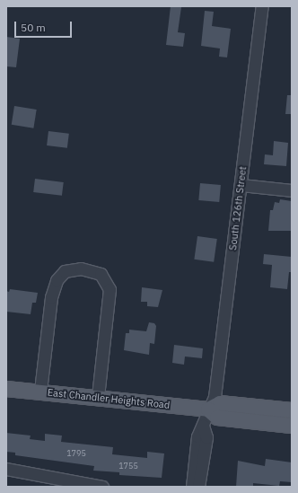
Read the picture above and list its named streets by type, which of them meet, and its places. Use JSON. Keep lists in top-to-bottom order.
{
  "streets": {
    "main road": ["East Chandler Heights Road"],
    "street": ["South 126th Street"]
  },
  "crossings": [
    ["South 126th Street", "East Chandler Heights Road"]
  ],
  "house_numbers": ["1795", "1755"],
  "scale_bar": "50 m"
}
